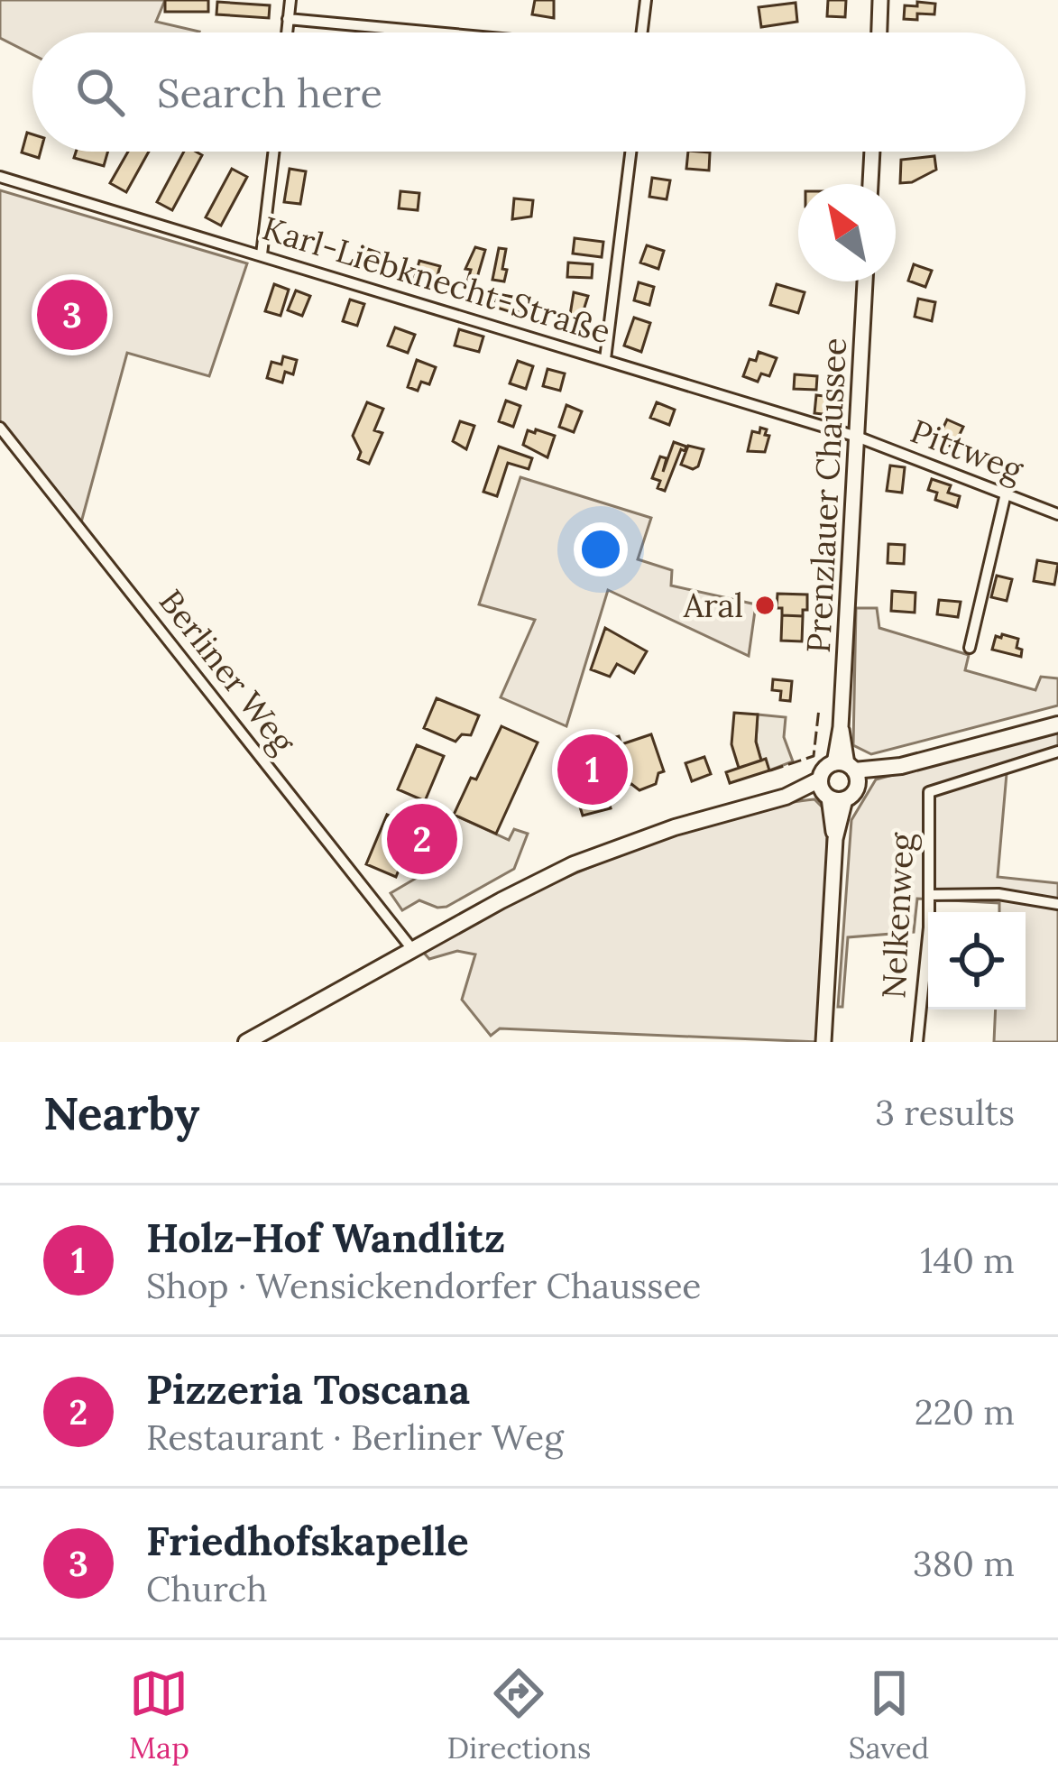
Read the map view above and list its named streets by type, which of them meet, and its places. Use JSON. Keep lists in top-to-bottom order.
{
  "streets": {
    "main road": ["Prenzlauer Chaussee"],
    "street": [
      "Karl-Liebknecht-Straße",
      "Pittweg",
      "Berliner Weg",
      "Nelkenweg"
    ]
  },
  "crossings": [
    ["Karl-Liebknecht-Straße", "Pittweg"],
    ["Karl-Liebknecht-Straße", "Prenzlauer Chaussee"],
    ["Pittweg", "Prenzlauer Chaussee"]
  ],
  "places": ["Aral"],
  "north": "top left",
  "page": {
    "search": "Search here",
    "pins": ["3", "1", "2"],
    "heading": ["Nearby", "3 results"],
    "list": [
      {
        "mark": "1",
        "name": "Holz-Hof Wandlitz",
        "note": "Shop · Wensickendorfer Chaussee",
        "value": "140 m"
      },
      {
        "mark": "2",
        "name": "Pizzeria Toscana",
        "note": "Restaurant · Berliner Weg",
        "value": "220 m"
      },
      {
        "mark": "3",
        "name": "Friedhofskapelle",
        "note": "Church",
        "value": "380 m"
      }
    ],
    "nav": ["Map", "Directions", "Saved"]
  }
}
